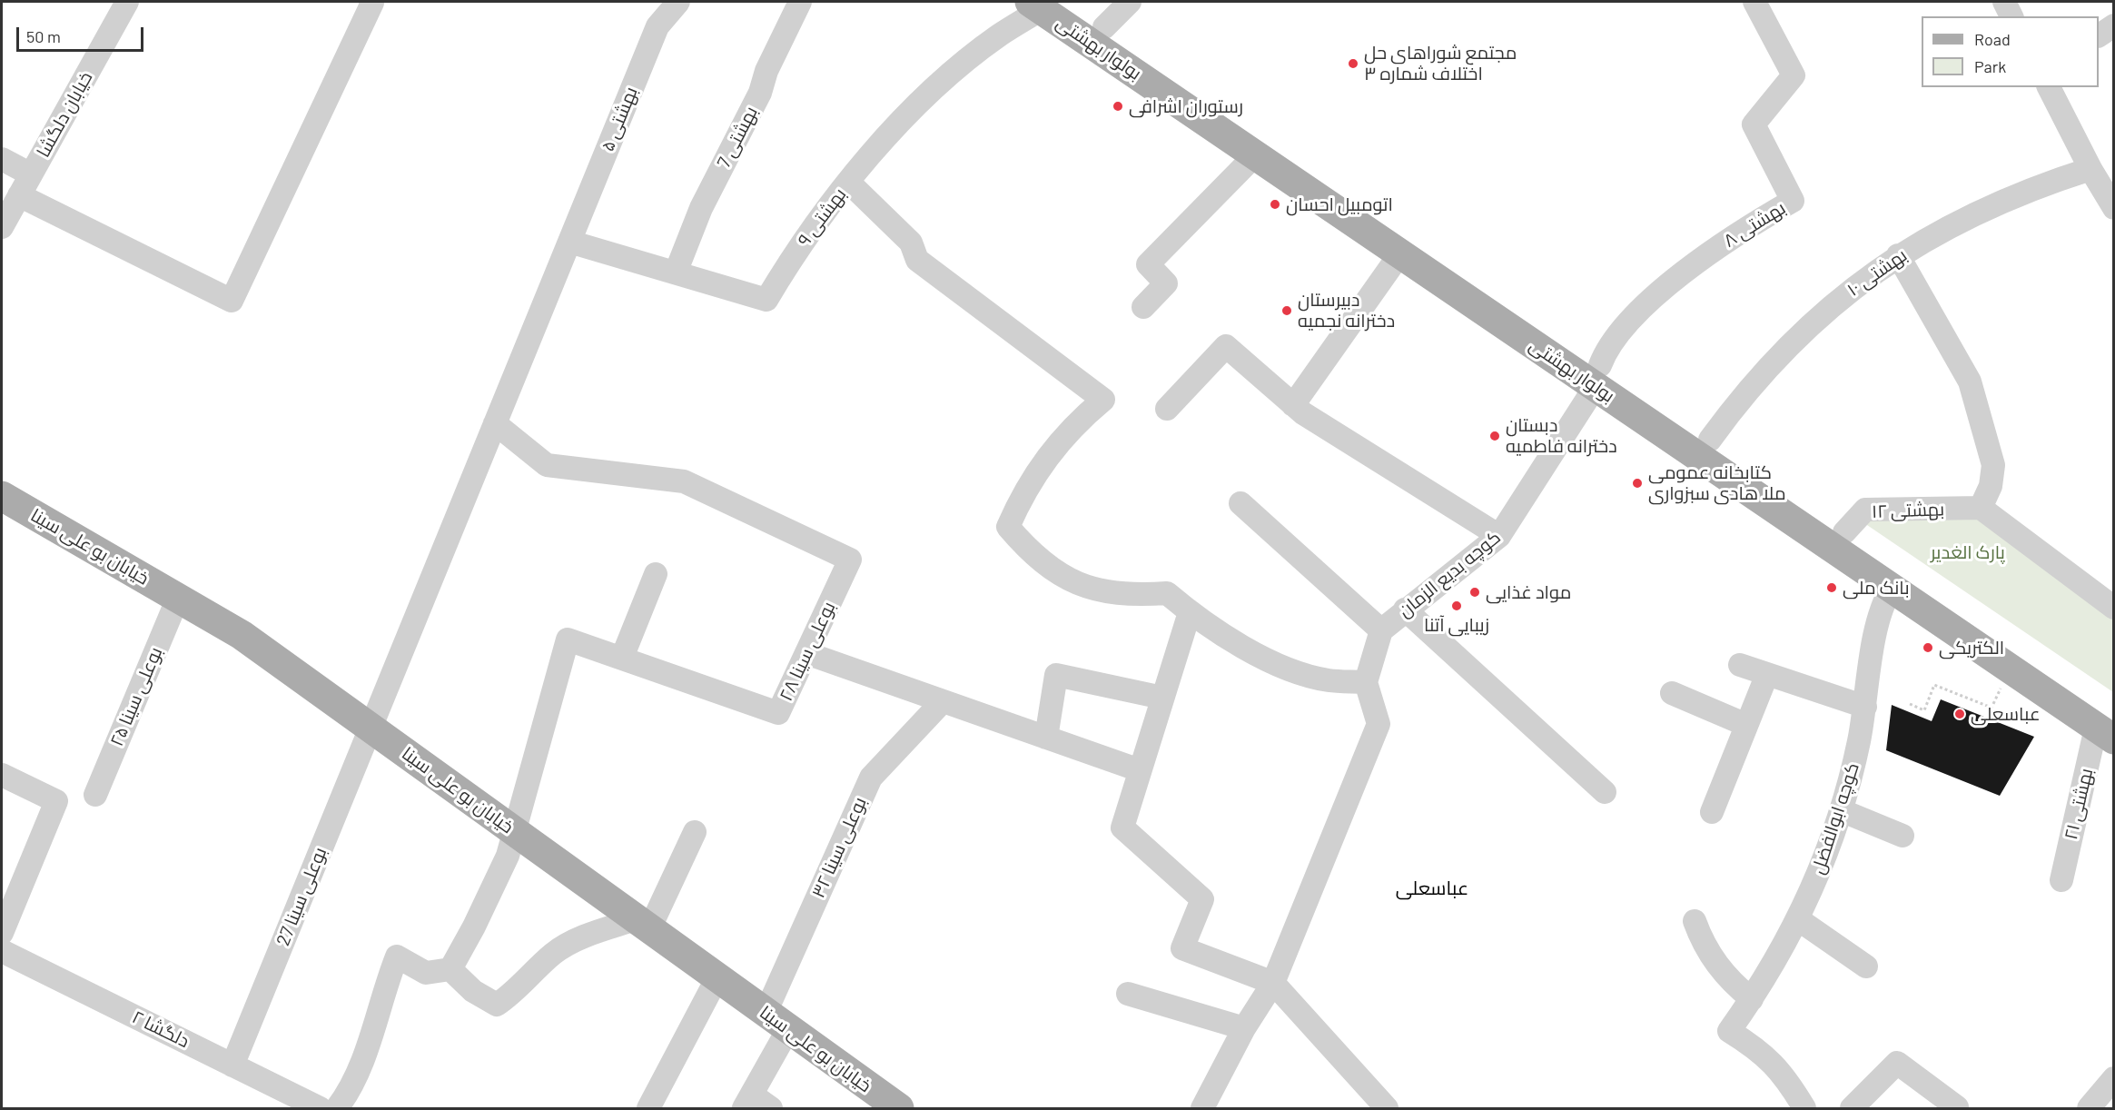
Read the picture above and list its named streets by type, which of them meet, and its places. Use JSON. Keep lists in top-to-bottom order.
{
  "streets": {
    "main road": ["بولوار بهشتی", "خیابان بو علی سینا"],
    "street": [
      "خیابان دلگشا",
      "بهشتی ۵",
      "بهشتی 7",
      "بهشتی ۹",
      "بهشتی ۸",
      "بهشتی ۱۰",
      "بهشتی ۱۲",
      "کوچه بدیع الزمان",
      "بوعلی سینا ۲۸",
      "بوعلی سینا ۲۵",
      "بهشتی ۲۱",
      "کوچه ابوالفضل",
      "بوعلی سینا ۳۲",
      "بوعلی سینا 27",
      "دلگشا ۲"
    ]
  },
  "crossings": [
    ["بولوار بهشتی", "بهشتی ۹"],
    ["بولوار بهشتی", "بهشتی ۸"],
    ["بولوار بهشتی", "بهشتی ۱۰"],
    ["بولوار بهشتی", "بهشتی ۱۲"],
    ["بولوار بهشتی", "کوچه بدیع الزمان"],
    ["بولوار بهشتی", "بهشتی ۲۱"],
    ["بولوار بهشتی", "کوچه ابوالفضل"],
    ["بهشتی ۵", "بهشتی ۹"],
    ["بهشتی ۵", "بوعلی سینا ۲۸"],
    ["بهشتی ۵", "بوعلی سینا 27"],
    ["بهشتی 7", "بهشتی ۹"],
    ["بهشتی ۸", "کوچه بدیع الزمان"],
    ["خیابان بو علی سینا", "بوعلی سینا ۲۸"],
    ["خیابان بو علی سینا", "بوعلی سینا ۲۵"],
    ["خیابان بو علی سینا", "بوعلی سینا ۳۲"],
    ["خیابان بو علی سینا", "بوعلی سینا 27"],
    ["بوعلی سینا ۲۸", "بوعلی سینا 27"],
    ["بوعلی سینا 27", "دلگشا ۲"]
  ],
  "districts": ["عباسعلی"],
  "parks": ["پارک الغدیر"],
  "places": [
    "مجتمع شوراهای حل اختلاف شماره ۳",
    "رستوران اشرافی",
    "اتومبیل احسان",
    "دبیرستان دخترانه نجمیه",
    "دبستان دخترانه فاطمیه",
    "کتابخانه عمومی ملا هادی سبزواری",
    "بانک ملی",
    "مواد غذایی",
    "زیبایی آتنا",
    "الکتریکی",
    "عباسعلی"
  ],
  "legend": ["Road", "Park"],
  "scale_bar": "50 m"
}
